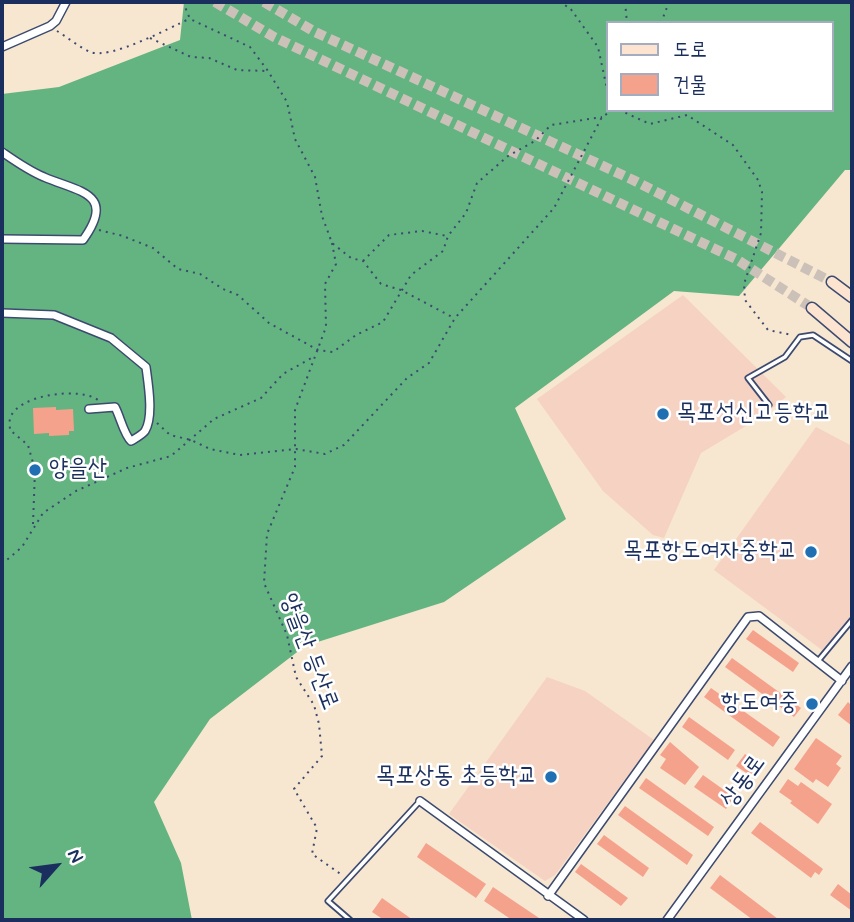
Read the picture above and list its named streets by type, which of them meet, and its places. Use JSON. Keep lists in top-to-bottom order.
{
  "streets": {
    "street": ["상동로"],
    "path": ["양을산 등산로"]
  },
  "places": [
    "목포성신고등학교",
    "양을산",
    "목포항도여자중학교",
    "항도여중",
    "목포상동 초등학교"
  ],
  "legend": ["도로", "건물"],
  "north": "top right"
}
